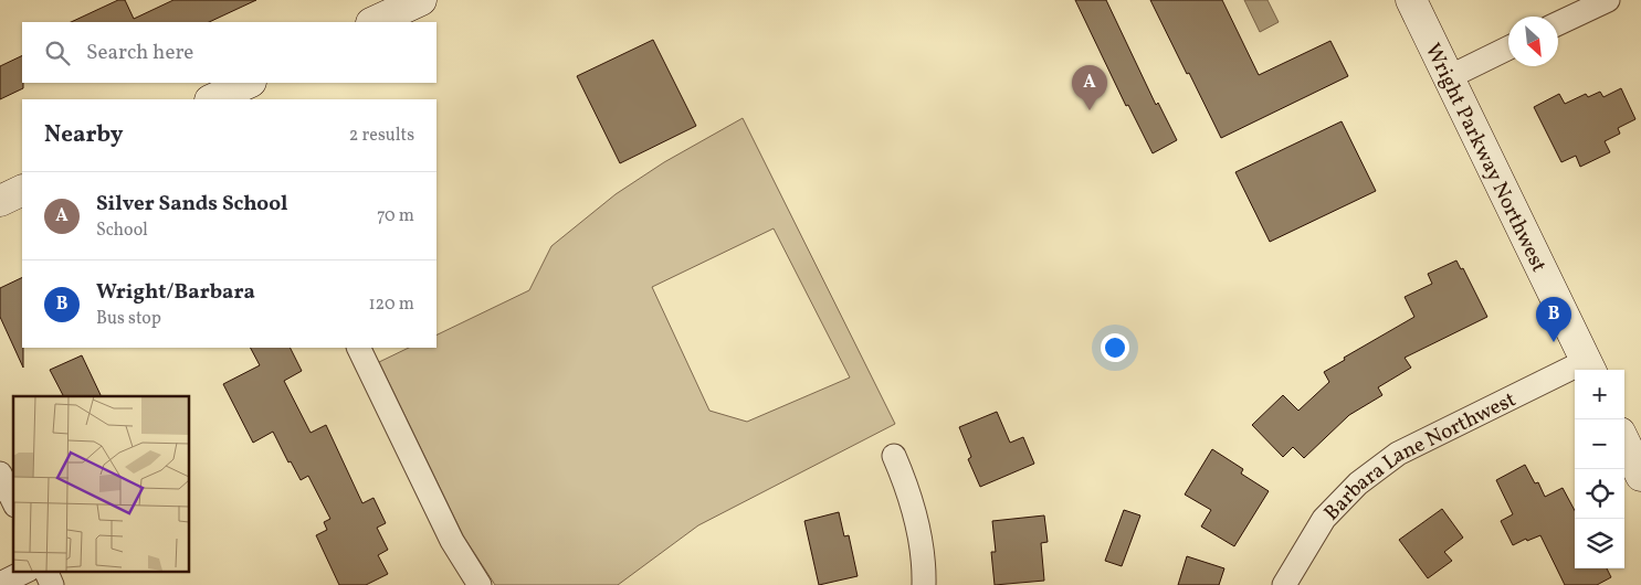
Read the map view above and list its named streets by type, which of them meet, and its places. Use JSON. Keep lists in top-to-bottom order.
{
  "streets": {
    "street": ["Wright Parkway Northwest", "Barbara Lane Northwest"]
  },
  "crossings": [
    ["Wright Parkway Northwest", "Barbara Lane Northwest"]
  ],
  "north": "bottom right",
  "page": {
    "search": "Search here",
    "pins": ["A", "B"],
    "heading": ["Nearby", "2 results"],
    "list": [
      {
        "mark": "A",
        "name": "Silver Sands School",
        "note": "School",
        "value": "70 m"
      },
      {
        "mark": "B",
        "name": "Wright/Barbara",
        "note": "Bus stop",
        "value": "120 m"
      }
    ],
    "map_buttons": ["+", "−"]
  }
}
